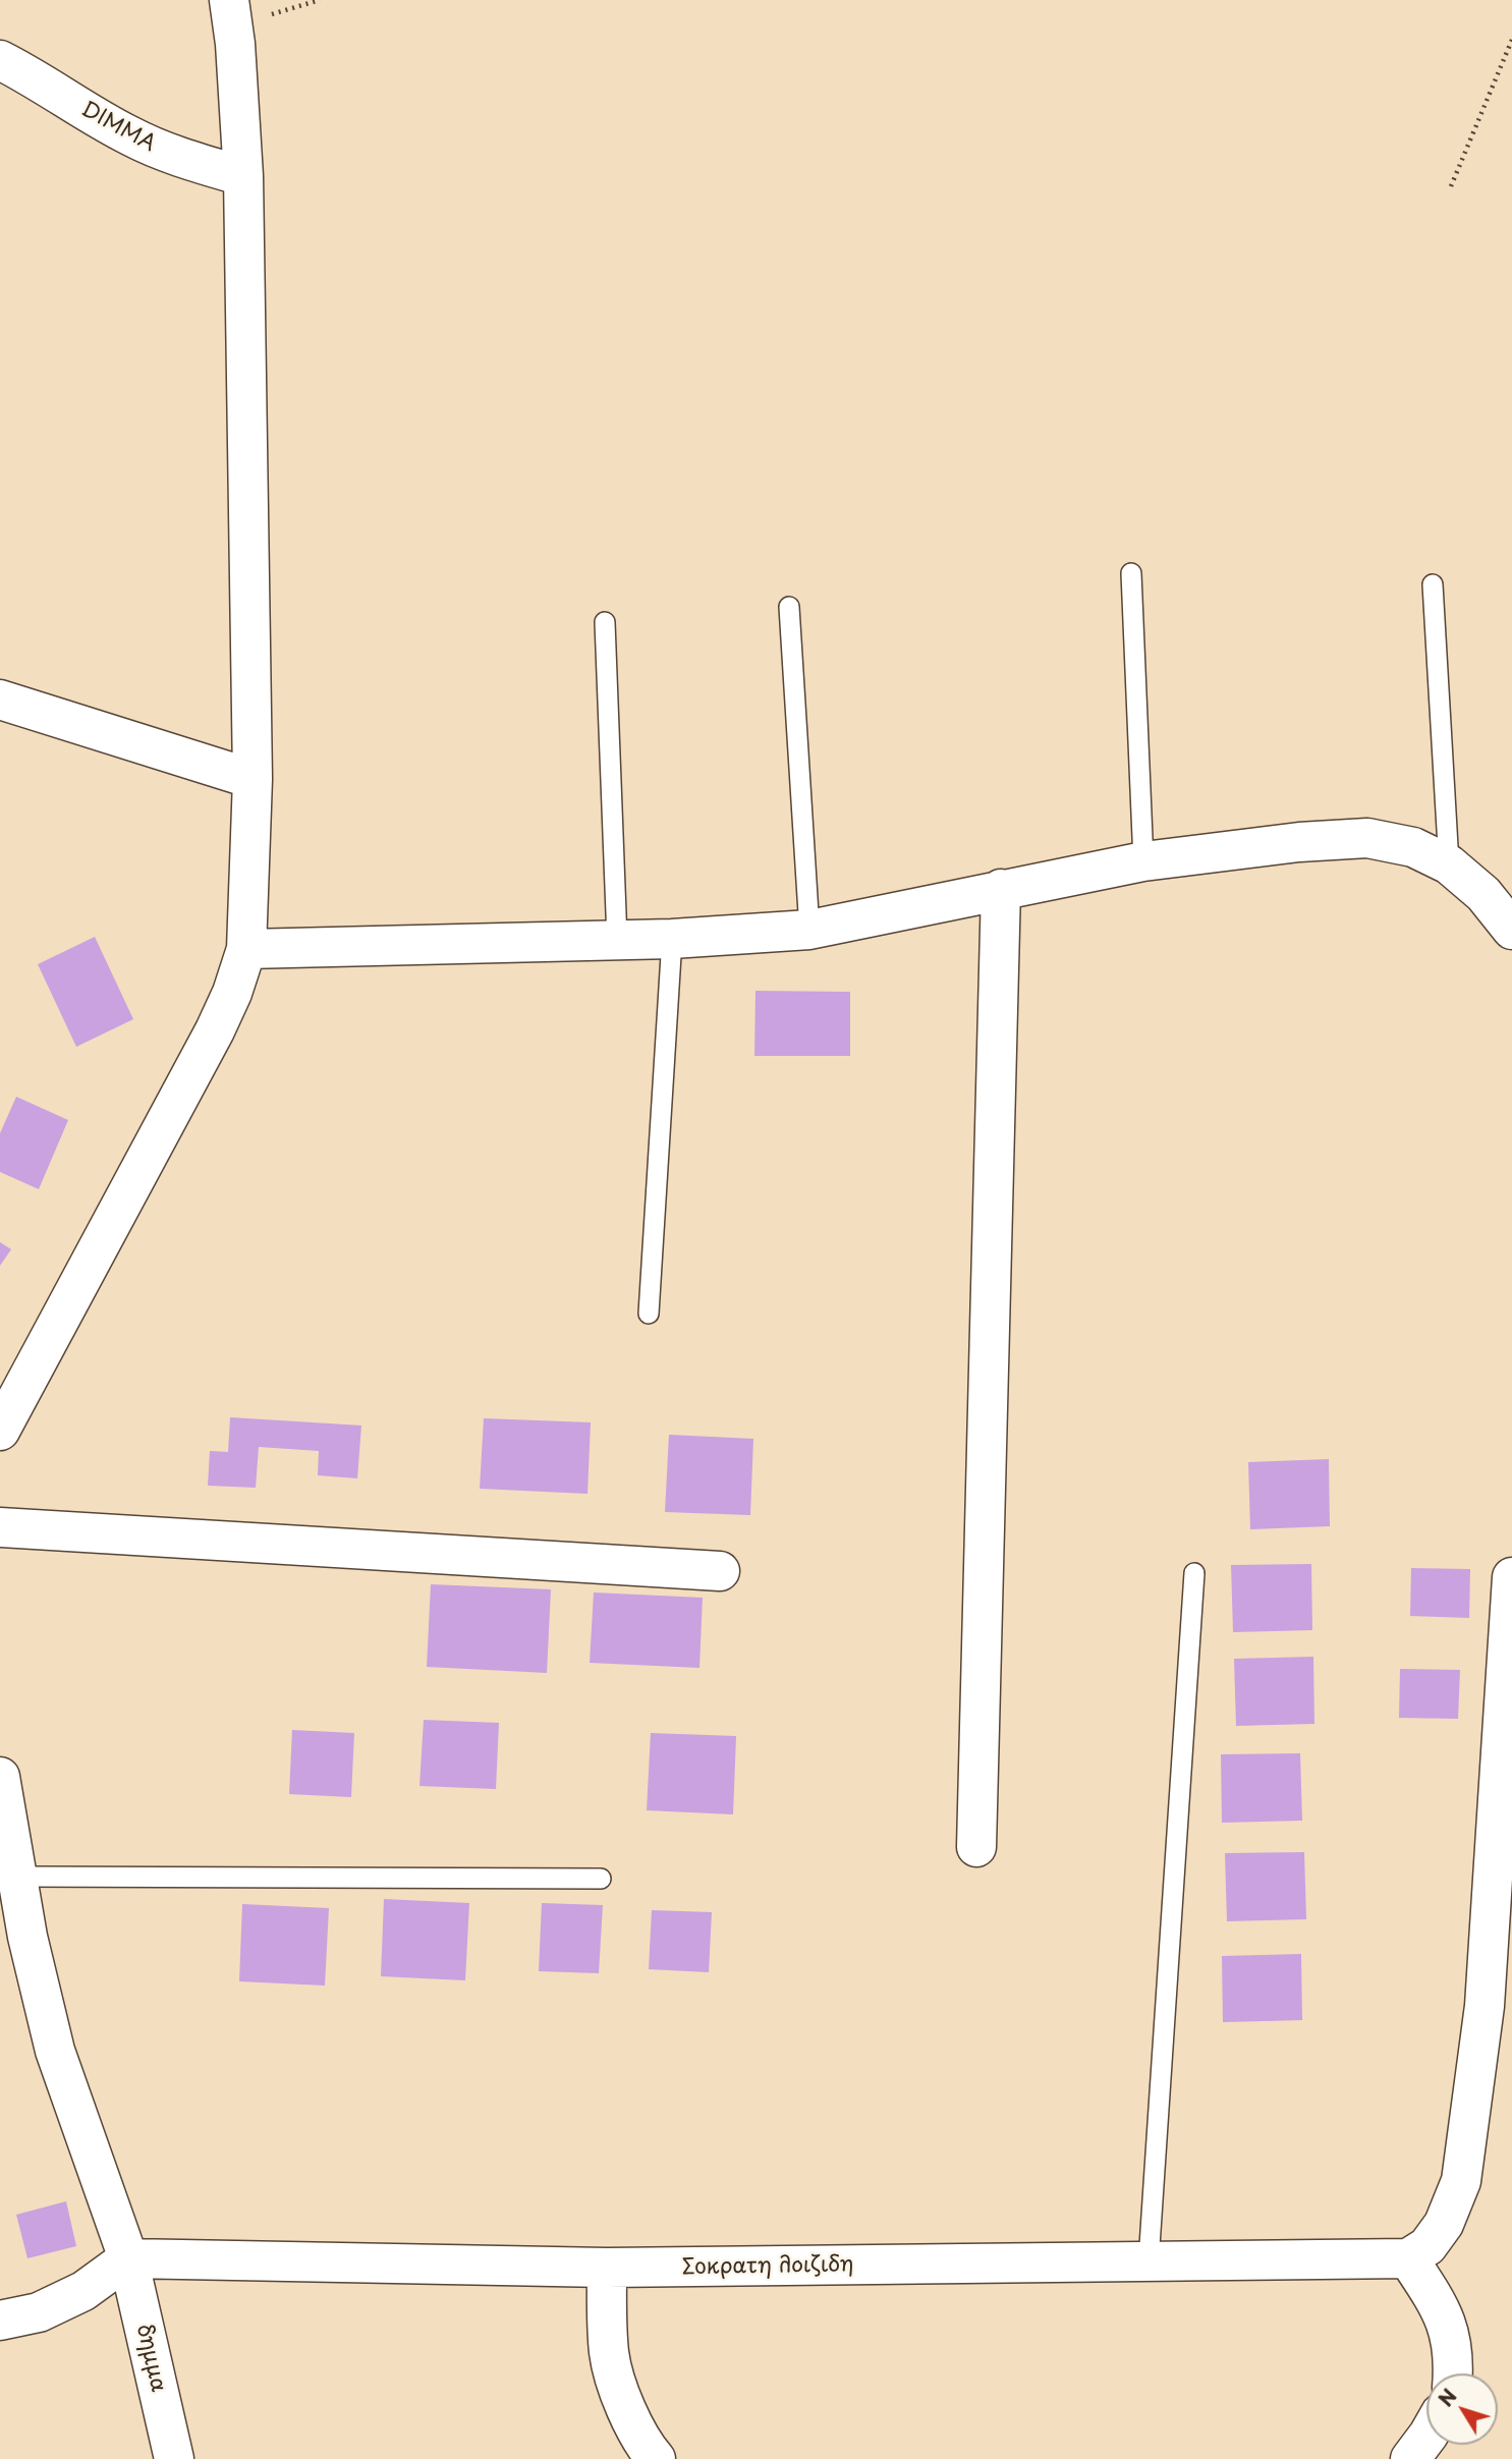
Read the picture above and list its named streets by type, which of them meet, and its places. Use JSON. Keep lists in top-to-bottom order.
{
  "streets": {
    "street": ["DIMMA", "Σοκρατη λοιζιδη", "δημμα"]
  },
  "crossings": [
    ["Σοκρατη λοιζιδη", "δημμα"]
  ],
  "north": "top left"
}
